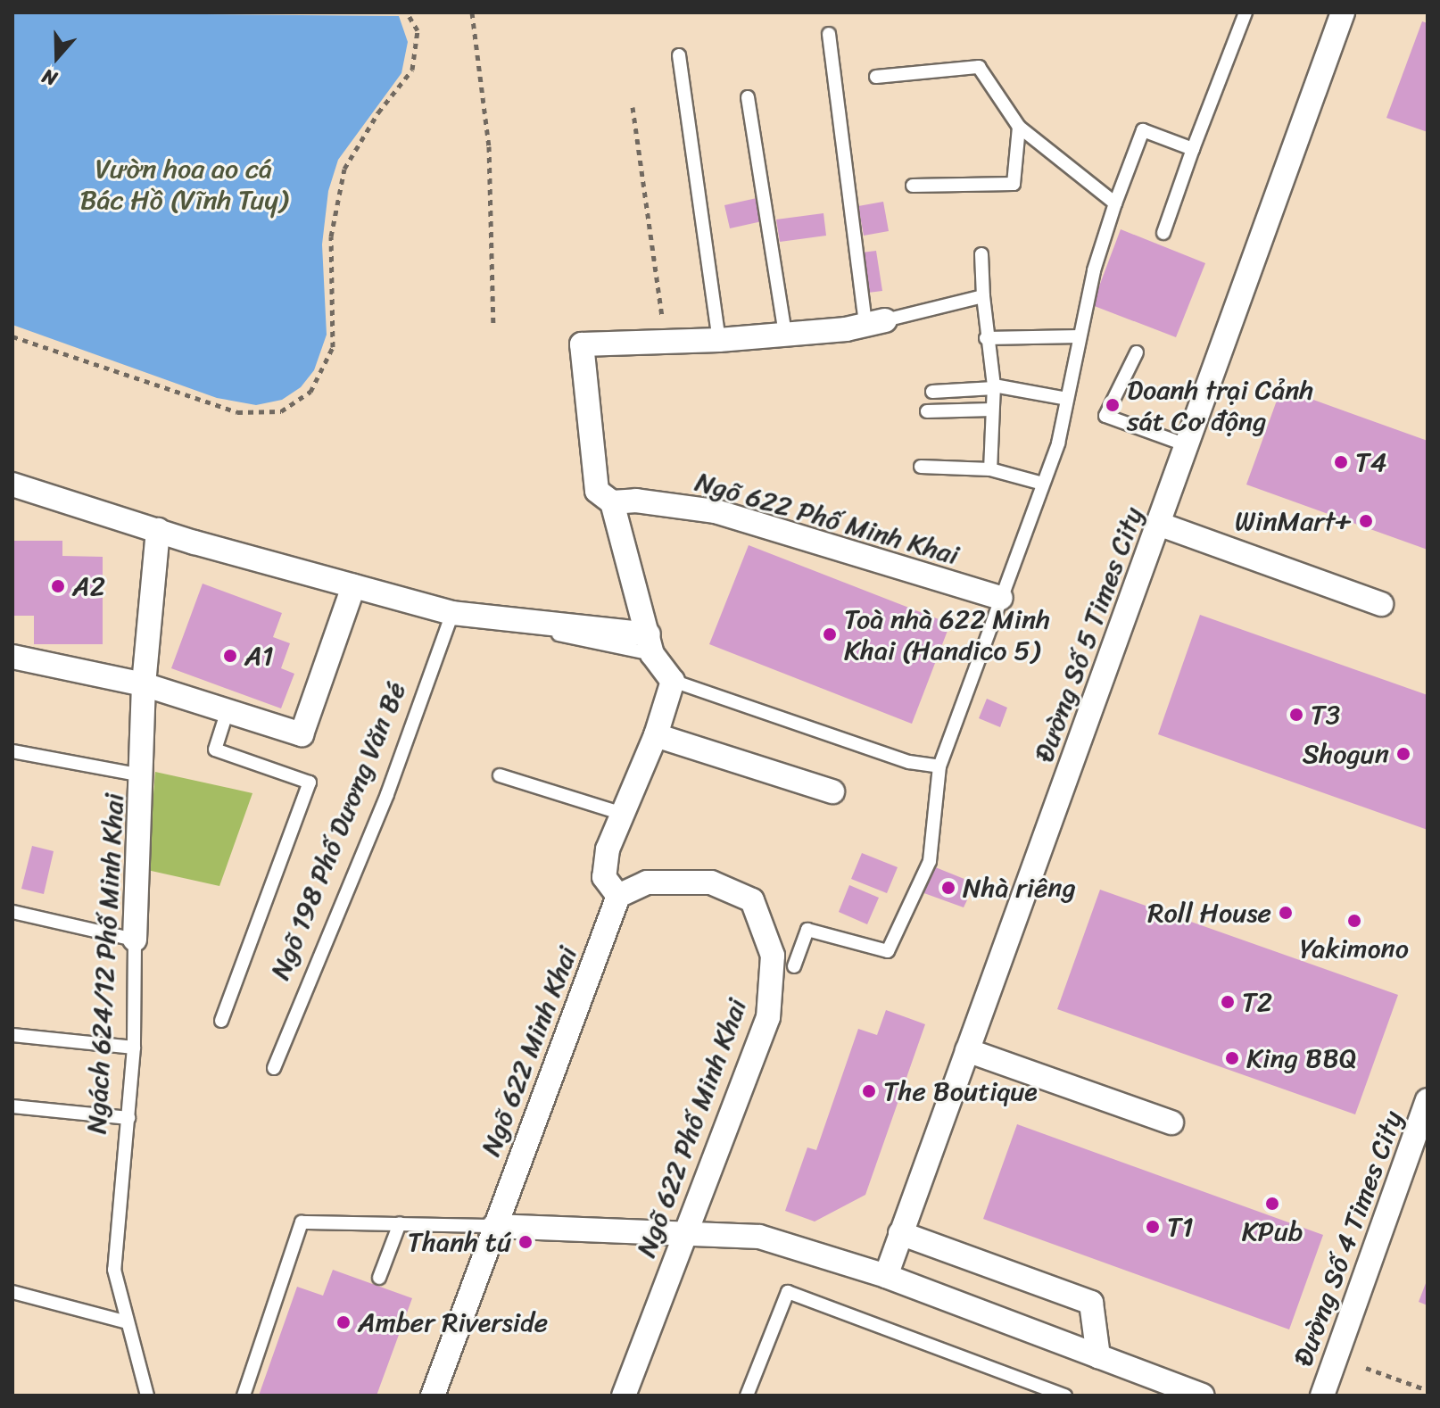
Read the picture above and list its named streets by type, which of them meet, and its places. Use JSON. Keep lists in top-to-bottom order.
{
  "streets": {
    "street": [
      "Ngõ 622 Phố Minh Khai",
      "Đường Số 5 Times City",
      "Ngách 624/12 Phố Minh Khai",
      "Ngõ 622 Minh Khai",
      "Đường Số 4 Times City"
    ],
    "lane": ["Ngõ 198 Phố Dương Văn Bé"]
  },
  "crossings": [
    ["Ngõ 622 Phố Minh Khai", "Ngõ 622 Minh Khai"]
  ],
  "parks": ["Vườn hoa ao cá Bác Hồ (Vĩnh Tuy)"],
  "places": [
    "Doanh trại Cảnh sát Cơ động",
    "T4",
    "WinMart+",
    "A2",
    "Toà nhà 622 Minh Khai (Handico 5)",
    "A1",
    "T3",
    "Shogun",
    "Nhà riêng",
    "Roll House",
    "Yakimono",
    "T2",
    "King BBQ",
    "The Boutique",
    "KPub",
    "T1",
    "Thanh tú",
    "Amber Riverside"
  ],
  "north": "bottom"
}
